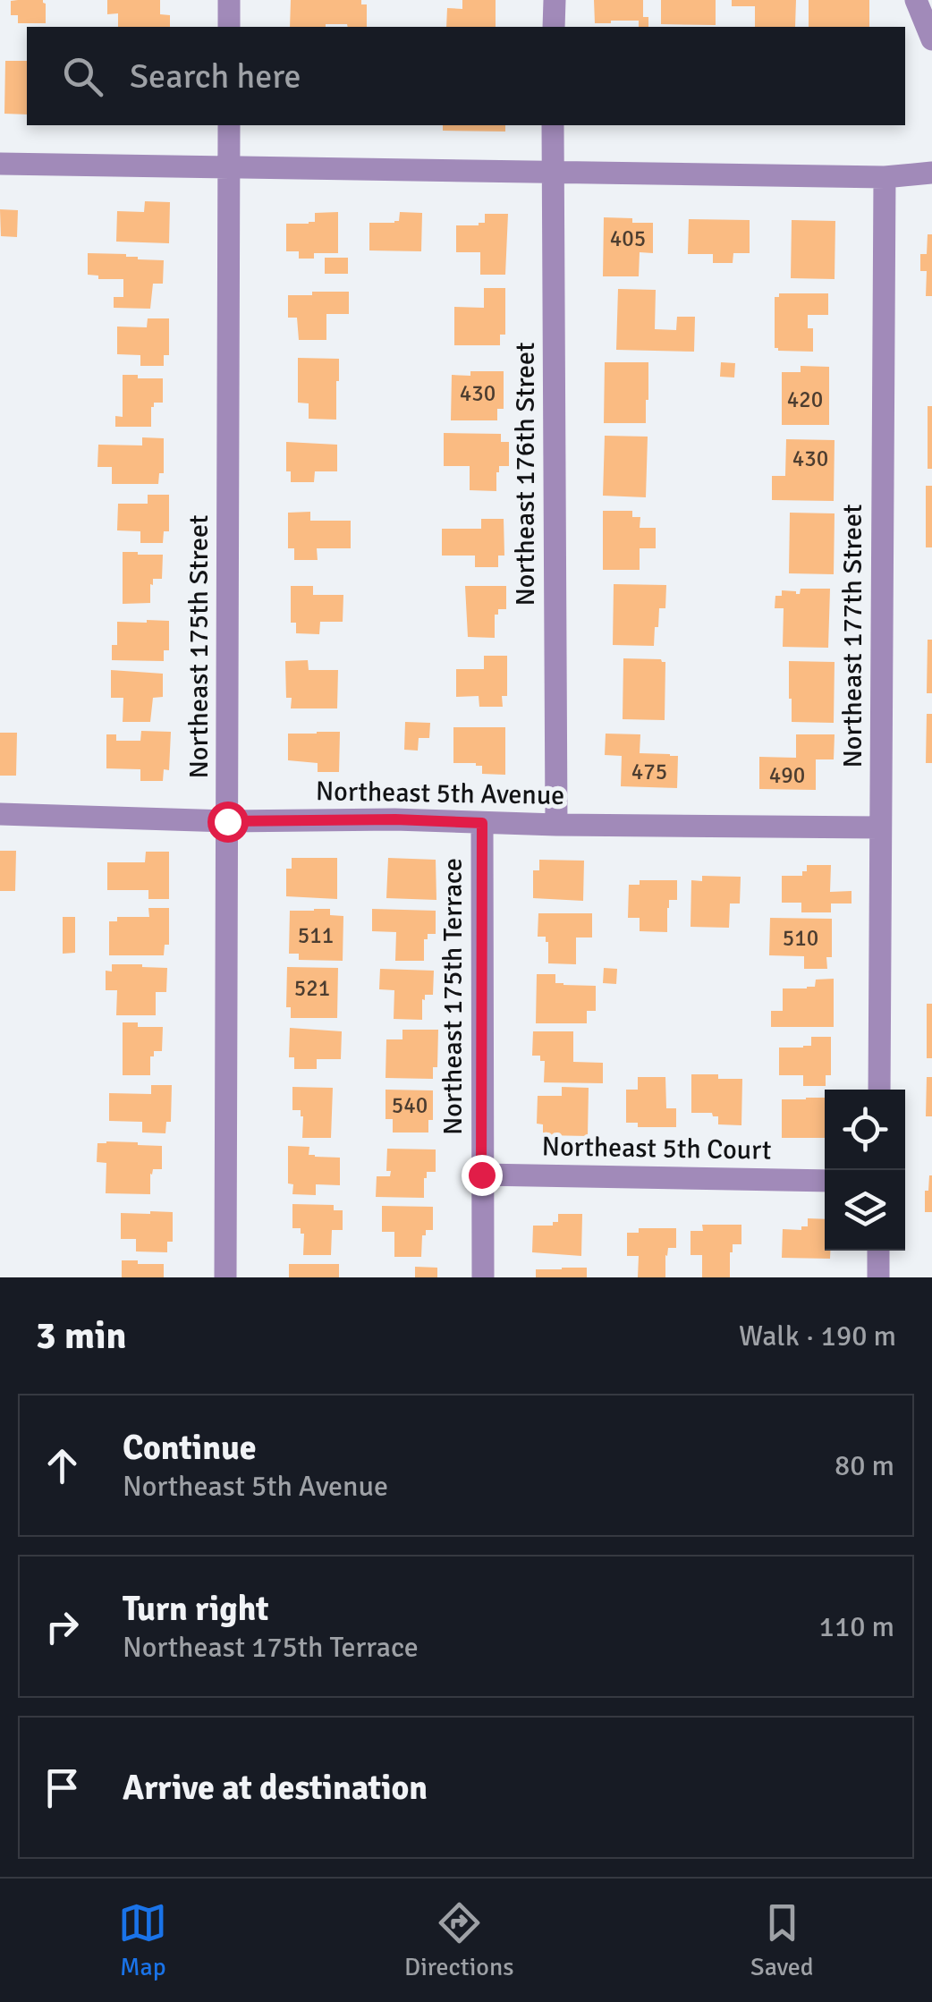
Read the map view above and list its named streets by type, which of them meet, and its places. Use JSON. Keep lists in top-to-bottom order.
{
  "streets": {
    "street": [
      "Northeast 176th Street",
      "Northeast 177th Street",
      "Northeast 175th Street",
      "Northeast 5th Avenue",
      "Northeast 175th Terrace",
      "Northeast 5th Court"
    ]
  },
  "crossings": [
    ["Northeast 176th Street", "Northeast 5th Avenue"],
    ["Northeast 177th Street", "Northeast 5th Avenue"],
    ["Northeast 175th Street", "Northeast 5th Avenue"],
    ["Northeast 5th Avenue", "Northeast 175th Terrace"],
    ["Northeast 175th Terrace", "Northeast 5th Court"]
  ],
  "house_numbers": [
    "405",
    "430",
    "420",
    "430",
    "475",
    "490",
    "511",
    "510",
    "521",
    "540"
  ],
  "page": {
    "search": "Search here",
    "heading": ["3 min", "Walk · 190 m"],
    "list": [
      ["Continue", "Northeast 5th Avenue", "80 m"],
      ["Turn right", "Northeast 175th Terrace", "110 m"],
      "Arrive at destination"
    ],
    "nav": ["Map", "Directions", "Saved"]
  }
}
